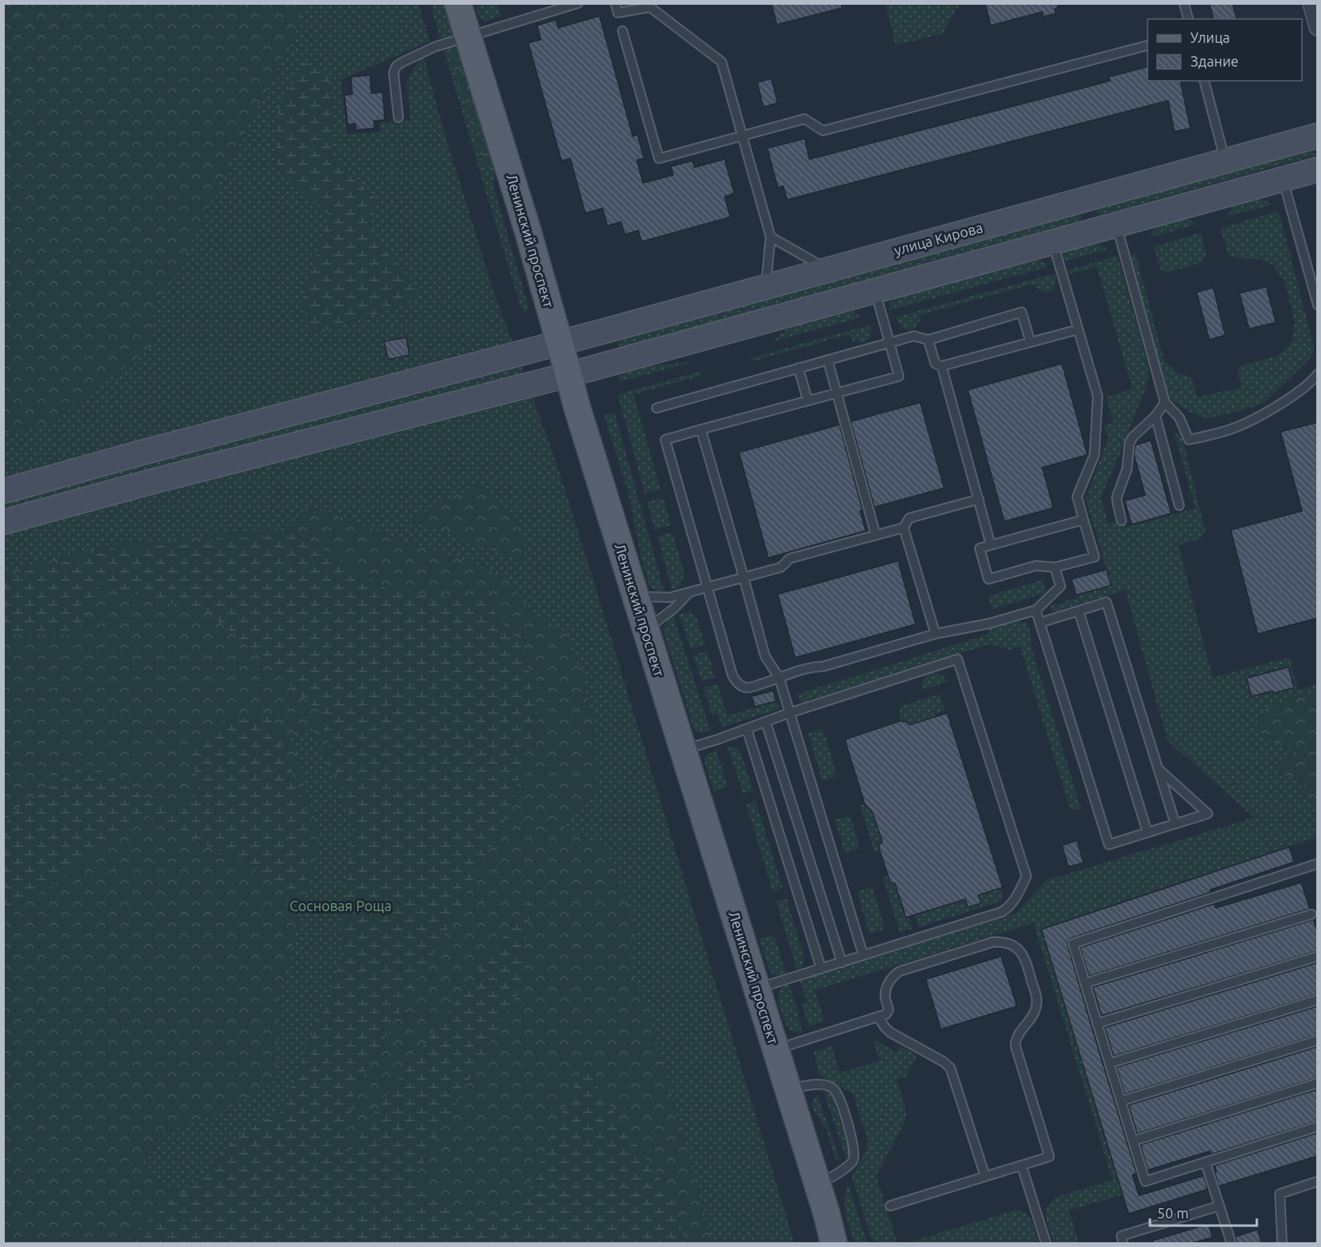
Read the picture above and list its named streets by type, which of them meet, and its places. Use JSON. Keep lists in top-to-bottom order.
{
  "streets": {
    "main road": ["улица Кирова", "Ленинский проспект"]
  },
  "crossings": [
    ["улица Кирова", "Ленинский проспект"]
  ],
  "parks": ["Сосновая Роща"],
  "legend": ["Улица", "Здание"],
  "scale_bar": "50 m"
}
